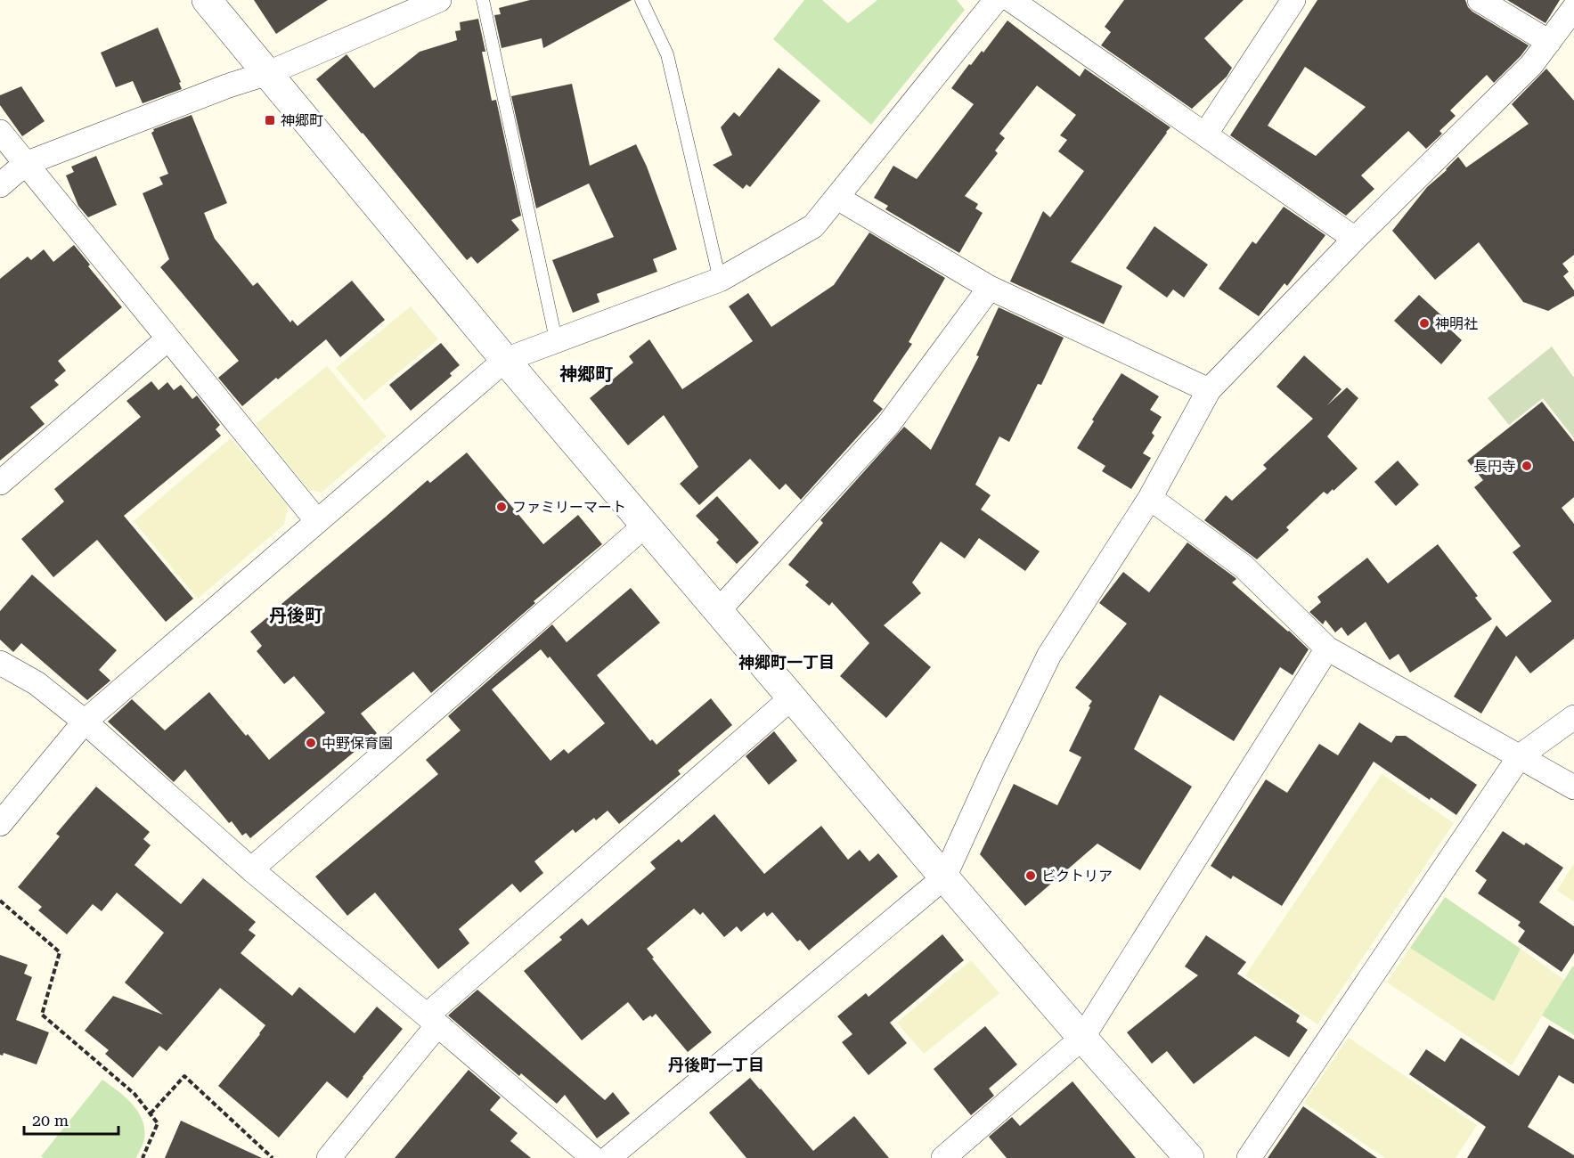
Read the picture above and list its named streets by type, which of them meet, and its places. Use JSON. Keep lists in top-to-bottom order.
{
  "districts": [
    "神郷町",
    "丹後町",
    "神郷町一丁目",
    "丹後町一丁目"
  ],
  "places": {
    "transit": ["神郷町"],
    "other": [
      "神明社",
      "長円寺",
      "ファミリーマート",
      "中野保育園",
      "ビクトリア"
    ]
  },
  "scale_bar": "20 m"
}
